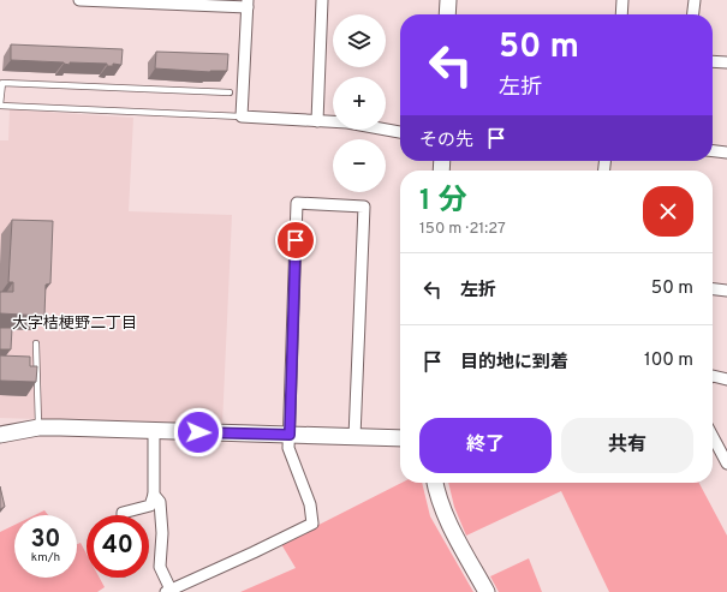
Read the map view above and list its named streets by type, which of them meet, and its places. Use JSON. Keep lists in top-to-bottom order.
{
  "districts": ["大字桔梗野二丁目"],
  "page": {
    "map_buttons": ["+", "−"],
    "turn": ["50 m", "左折"],
    "then": "その先",
    "heading": ["1 分", "150 m · 21:27"],
    "list": [
      {
        "name": "左折",
        "value": "50 m"
      },
      {
        "name": "目的地に到着",
        "value": "100 m"
      }
    ],
    "buttons": ["終了", "共有"],
    "speed": "30 km/h",
    "limit": "40"
  }
}
